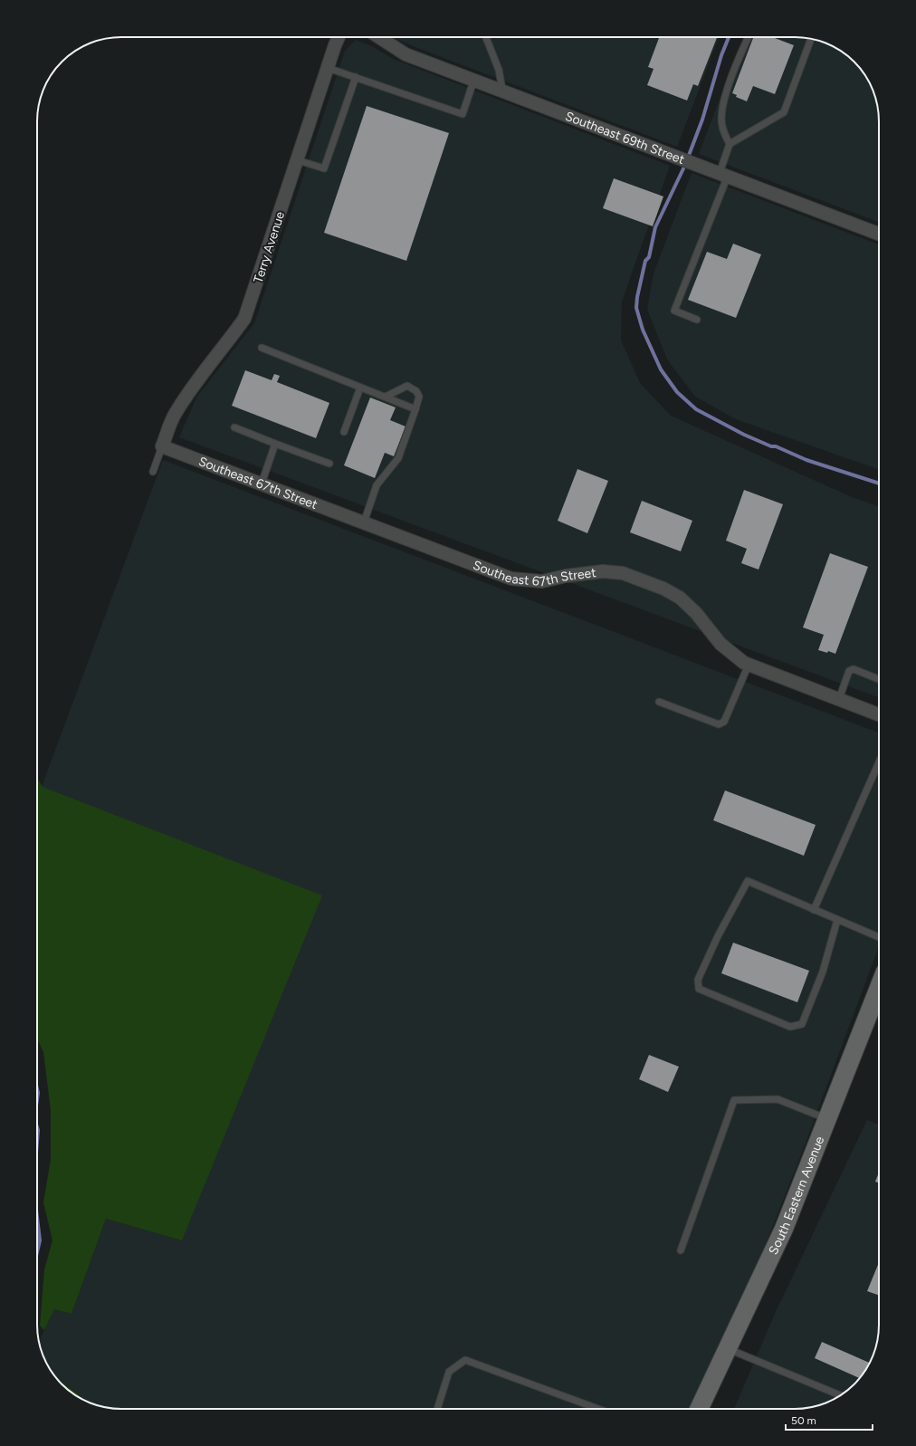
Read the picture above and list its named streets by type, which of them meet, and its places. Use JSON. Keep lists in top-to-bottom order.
{
  "streets": {
    "main road": ["South Eastern Avenue"],
    "street": ["Southeast 69th Street", "Terry Avenue", "Southeast 67th Street"]
  },
  "crossings": [
    ["Terry Avenue", "Southeast 67th Street"]
  ],
  "scale_bar": "50 m"
}
